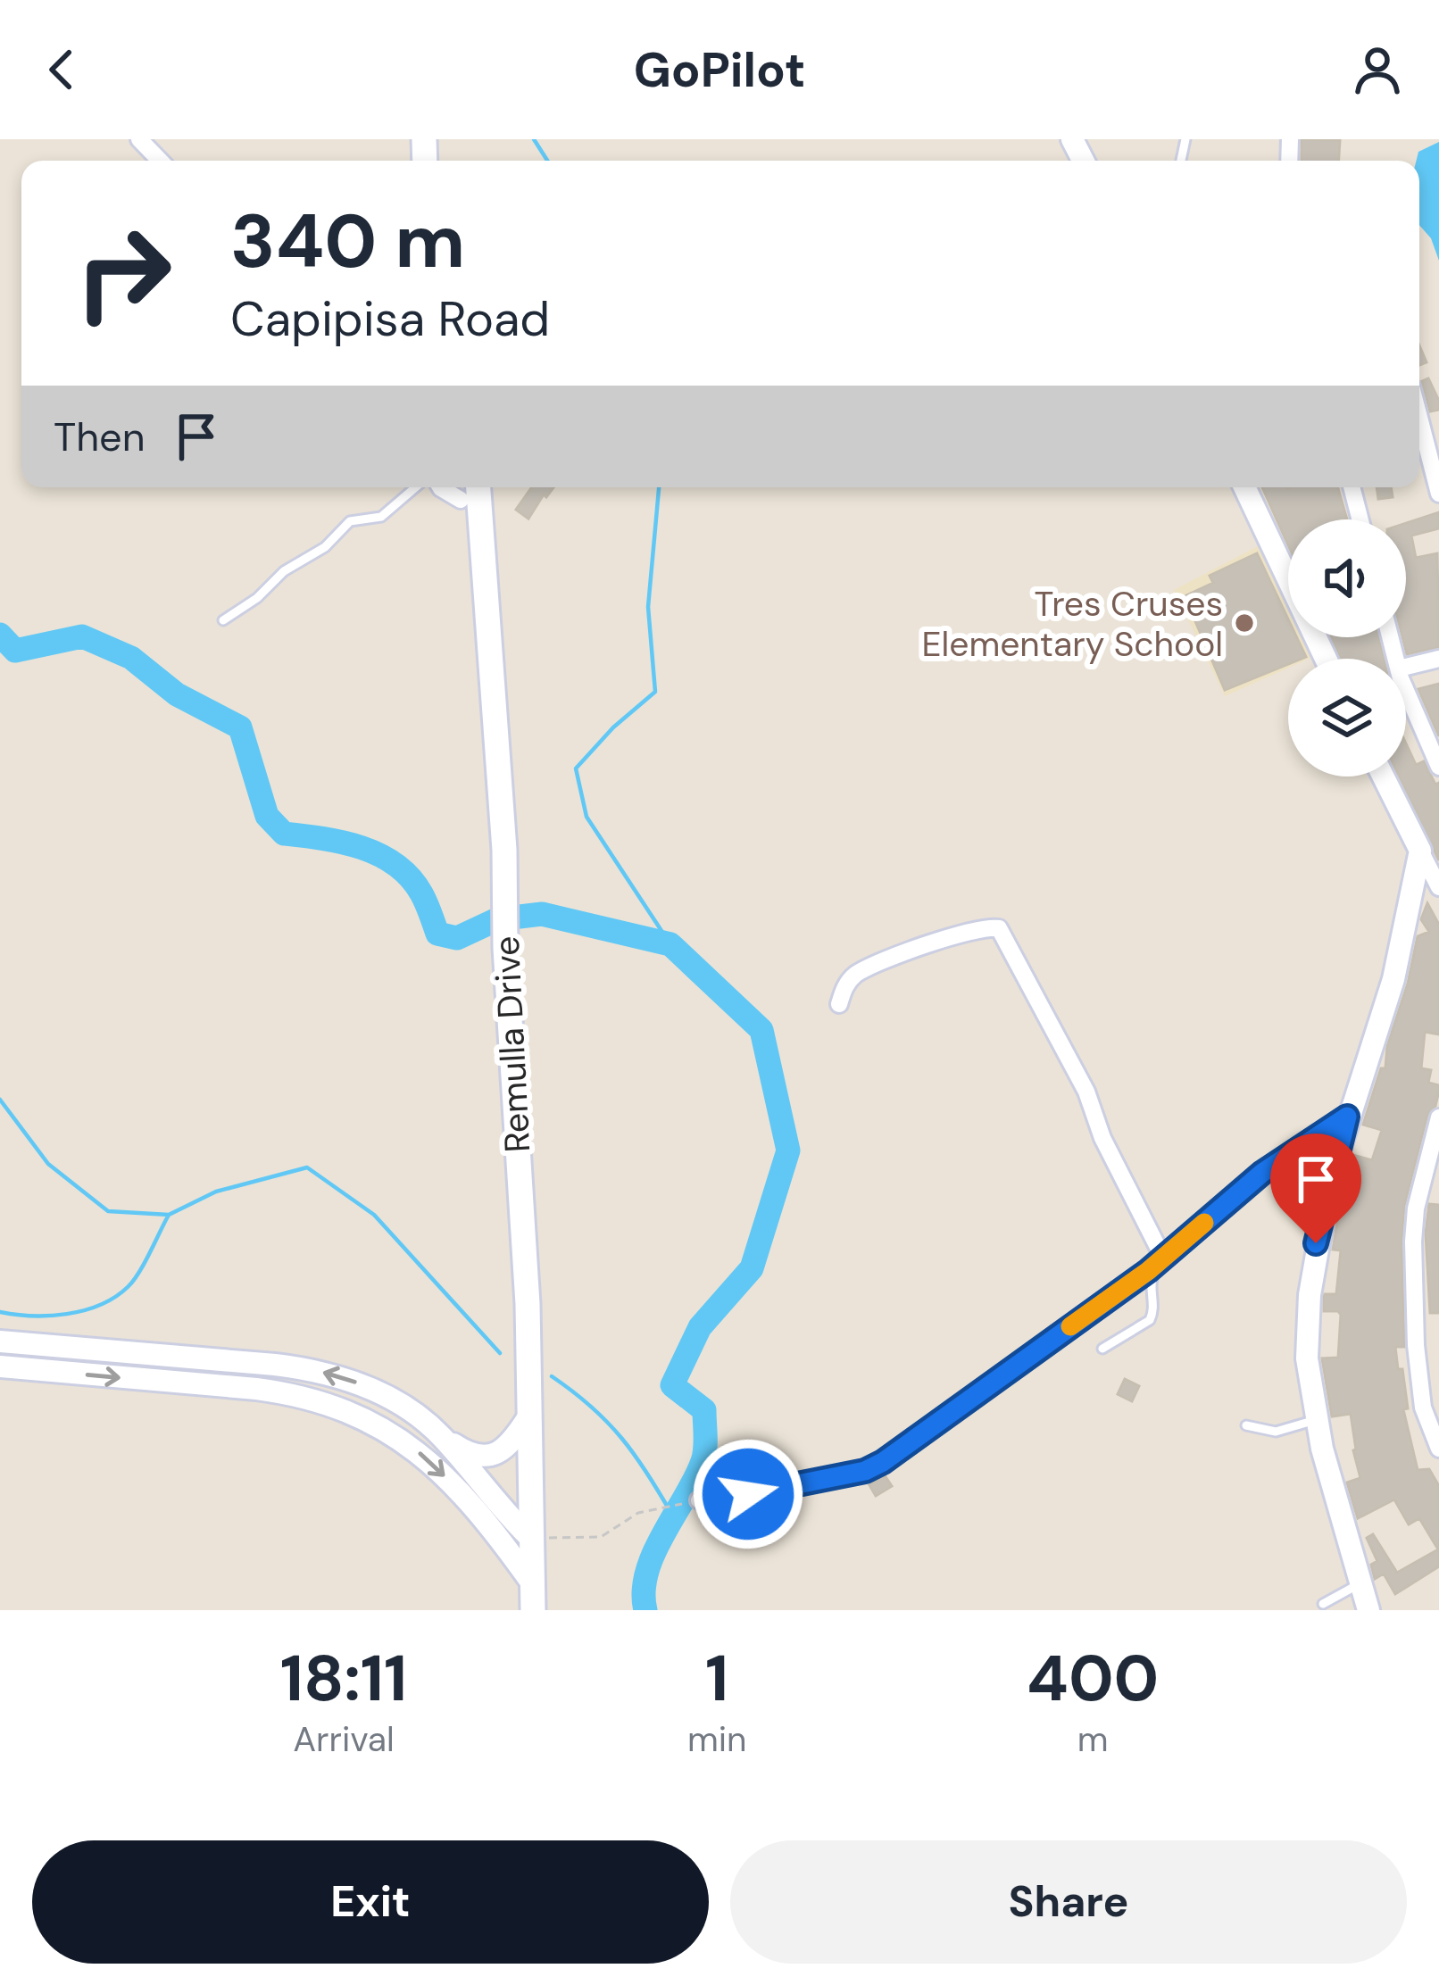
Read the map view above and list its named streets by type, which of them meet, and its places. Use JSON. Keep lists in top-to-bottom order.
{
  "streets": {
    "main road": ["Remulla Drive"]
  },
  "places": ["Tres Cruses Elementary School"],
  "page": {
    "header": "GoPilot",
    "turn": ["340 m", "Capipisa Road"],
    "then": "Then",
    "eta": [
      "18:11",
      "Arrival",
      "1",
      "min",
      "400",
      "m"
    ],
    "buttons": ["Exit", "Share"]
  }
}
